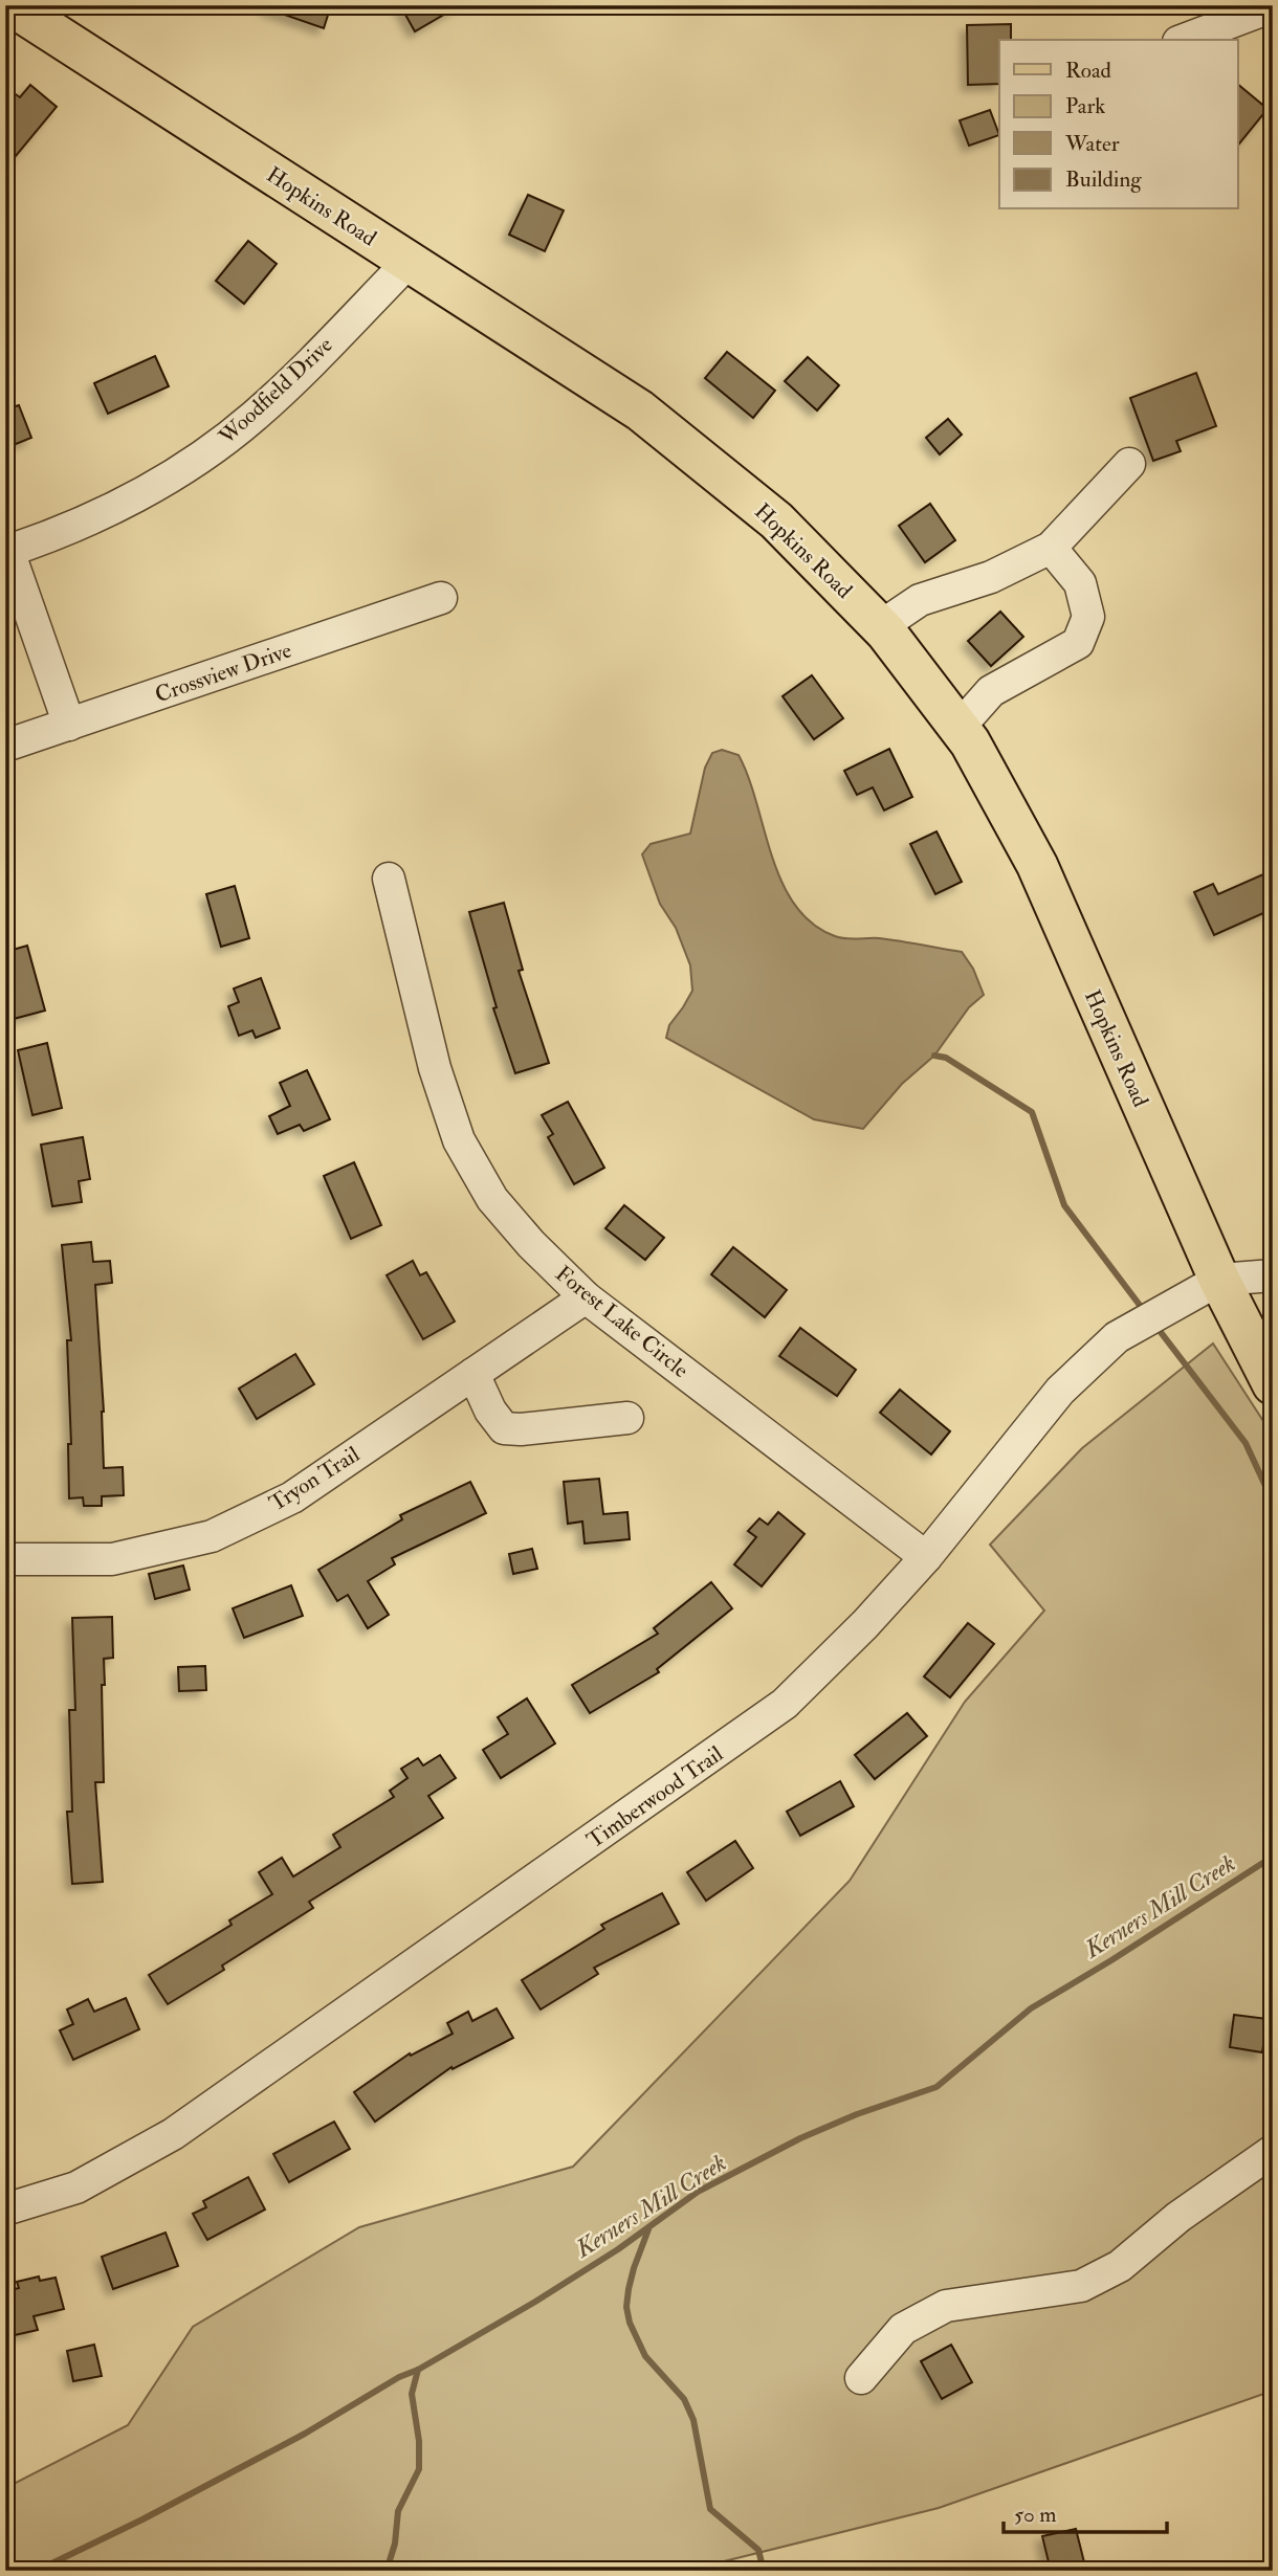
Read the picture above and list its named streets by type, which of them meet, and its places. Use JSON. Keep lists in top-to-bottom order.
{
  "streets": {
    "main road": ["Hopkins Road"],
    "street": [
      "Woodfield Drive",
      "Crossview Drive",
      "Forest Lake Circle",
      "Tryon Trail",
      "Timberwood Trail"
    ]
  },
  "crossings": [
    ["Hopkins Road", "Woodfield Drive"],
    ["Hopkins Road", "Timberwood Trail"],
    ["Forest Lake Circle", "Tryon Trail"],
    ["Forest Lake Circle", "Timberwood Trail"]
  ],
  "water": ["Kerners Mill Creek"],
  "legend": [
    "Road",
    "Park",
    "Water",
    "Building"
  ],
  "scale_bar": "50 m"
}
